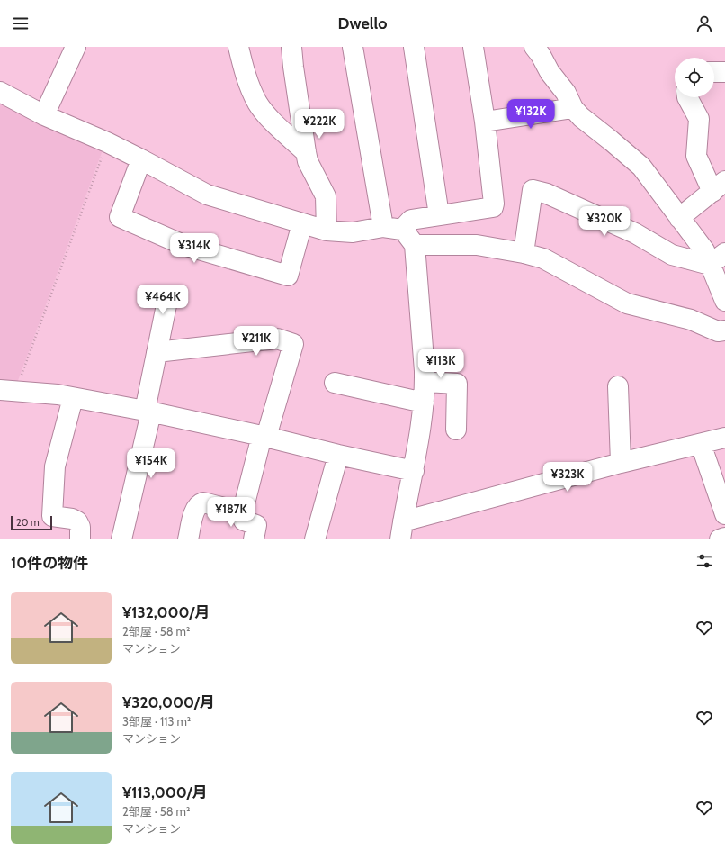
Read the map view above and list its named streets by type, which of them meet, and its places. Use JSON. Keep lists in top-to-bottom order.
{
  "scale_bar": "20 m",
  "page": {
    "header": "Dwello",
    "price": [
      "¥132K",
      "¥222K",
      "¥320K",
      "¥314K",
      "¥464K",
      "¥211K",
      "¥113K",
      "¥154K",
      "¥323K",
      "¥187K"
    ],
    "scale": "20 m",
    "heading": "10件の物件",
    "list": [
      {
        "name": "¥132,000/月",
        "note": "2部屋 · 58 m² · マンション"
      },
      {
        "name": "¥320,000/月",
        "note": "3部屋 · 113 m² · マンション"
      },
      {
        "name": "¥113,000/月",
        "note": "2部屋 · 58 m² · マンション"
      }
    ]
  }
}
